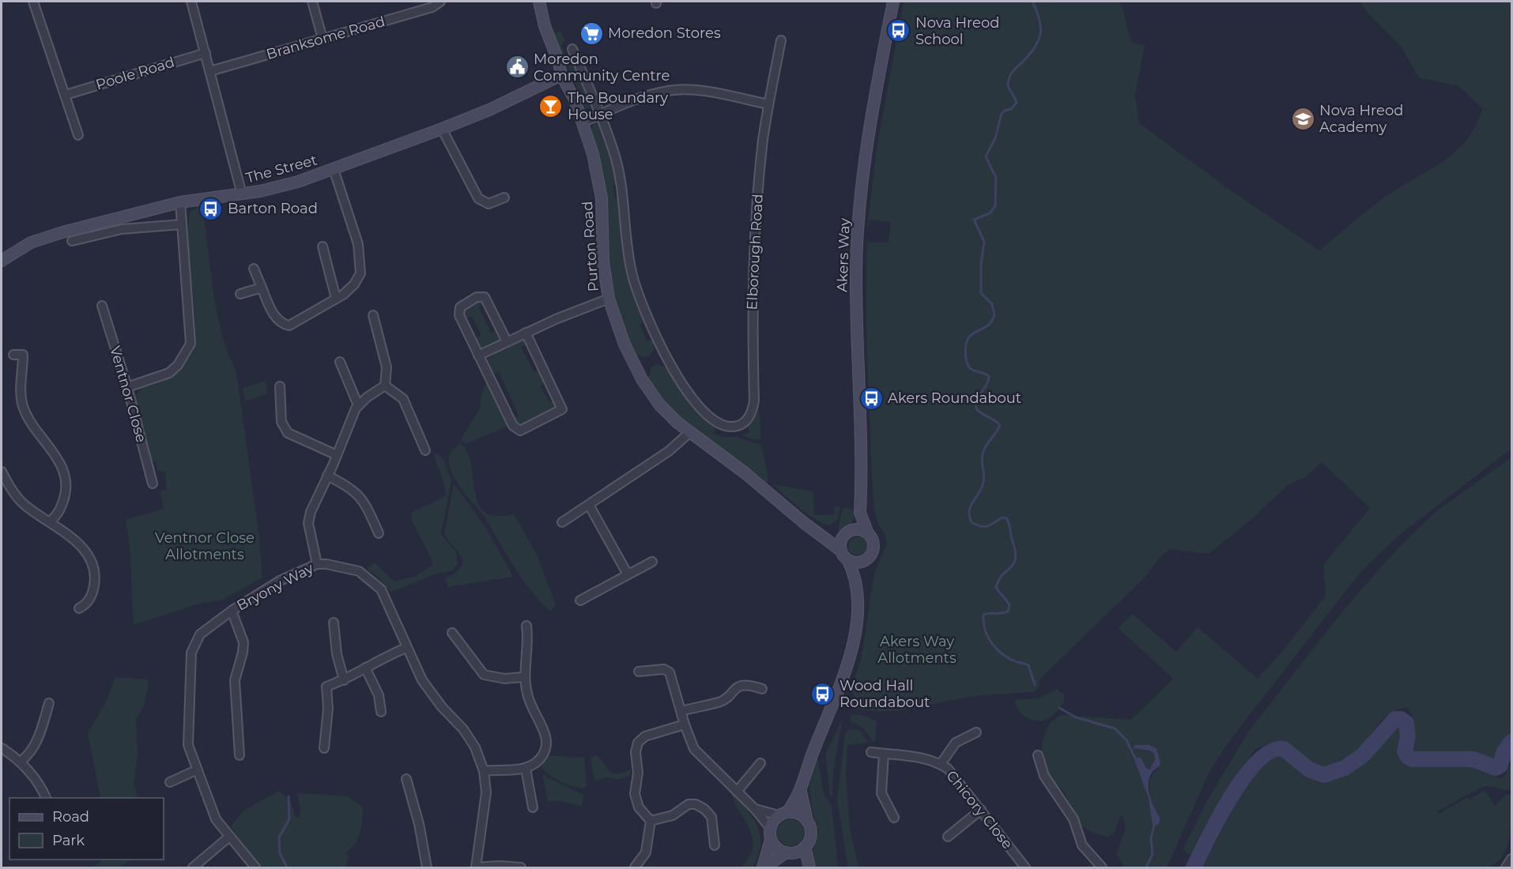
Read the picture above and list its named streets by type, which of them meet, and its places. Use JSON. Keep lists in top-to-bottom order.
{
  "streets": {
    "street": [
      "Branksome Road",
      "Poole Road",
      "The Street",
      "Purton Road",
      "Elborough Road",
      "Akers Way",
      "Ventnor Close",
      "Bryony Way",
      "Chicory Close"
    ]
  },
  "crossings": [
    ["The Street", "Purton Road"],
    ["Purton Road", "Akers Way"]
  ],
  "parks": ["Ventnor Close Allotments", "Akers Way Allotments"],
  "places": {
    "bus stop": [
      "Nova Hreod School",
      "Barton Road",
      "Akers Roundabout",
      "Wood Hall Roundabout"
    ],
    "supermarket": ["Moredon Stores"],
    "public building": ["Moredon Community Centre"],
    "bar": ["The Boundary House"],
    "school or university": ["Nova Hreod Academy"]
  },
  "legend": ["Road", "Park"]
}
